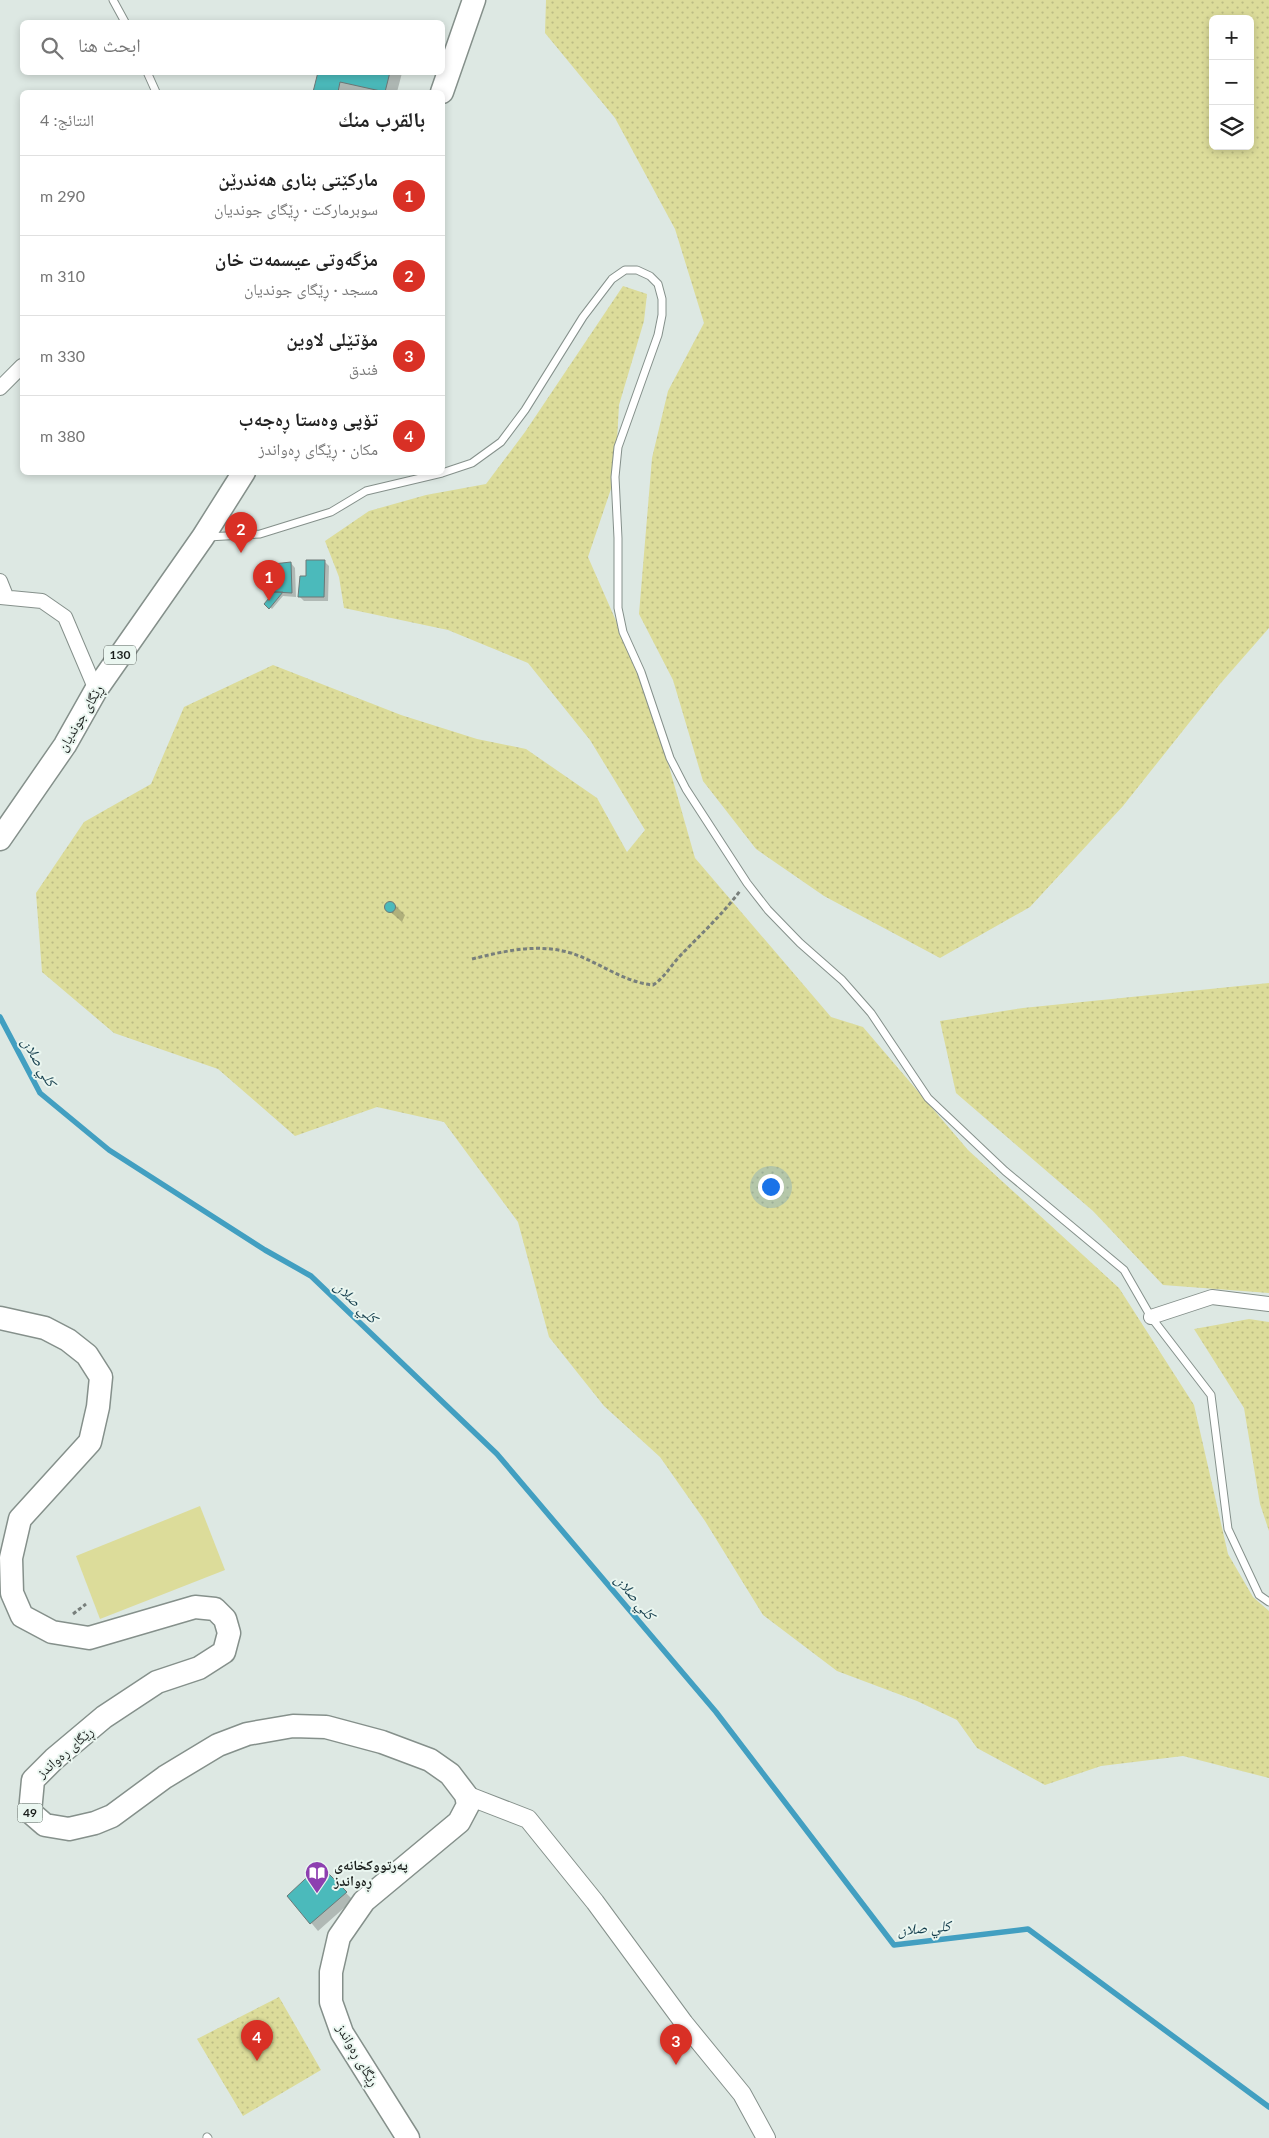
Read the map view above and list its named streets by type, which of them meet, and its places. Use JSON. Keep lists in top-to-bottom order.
{
  "streets": {
    "main road": [
      "130",
      "ڕێگای جوندیان",
      "ڕێگای ڕەواندز",
      "49"
    ]
  },
  "water": ["كلي صلان"],
  "places": {
    "library": ["پەرتووکخانەی ڕەواندز"]
  },
  "page": {
    "map_buttons": ["+", "−"],
    "search": "ابحث هنا",
    "heading": ["بالقرب منك", "النتائج: 4"],
    "list": [
      {
        "mark": "1",
        "name": "مارکێتی بناری هەندرێن",
        "note": "سوبرماركت · ڕێگای جوندیان",
        "value": "290 m"
      },
      {
        "mark": "2",
        "name": "مزگەوتی عیسمەت خان",
        "note": "مسجد · ڕێگای جوندیان",
        "value": "310 m"
      },
      {
        "mark": "3",
        "name": "مۆتێلی لاوین",
        "note": "فندق",
        "value": "330 m"
      },
      {
        "mark": "4",
        "name": "تۆپی وەستا ڕەجەب",
        "note": "مكان · ڕێگای ڕەواندز",
        "value": "380 m"
      }
    ],
    "pins": [
      "2",
      "1",
      "4",
      "3"
    ]
  }
}
